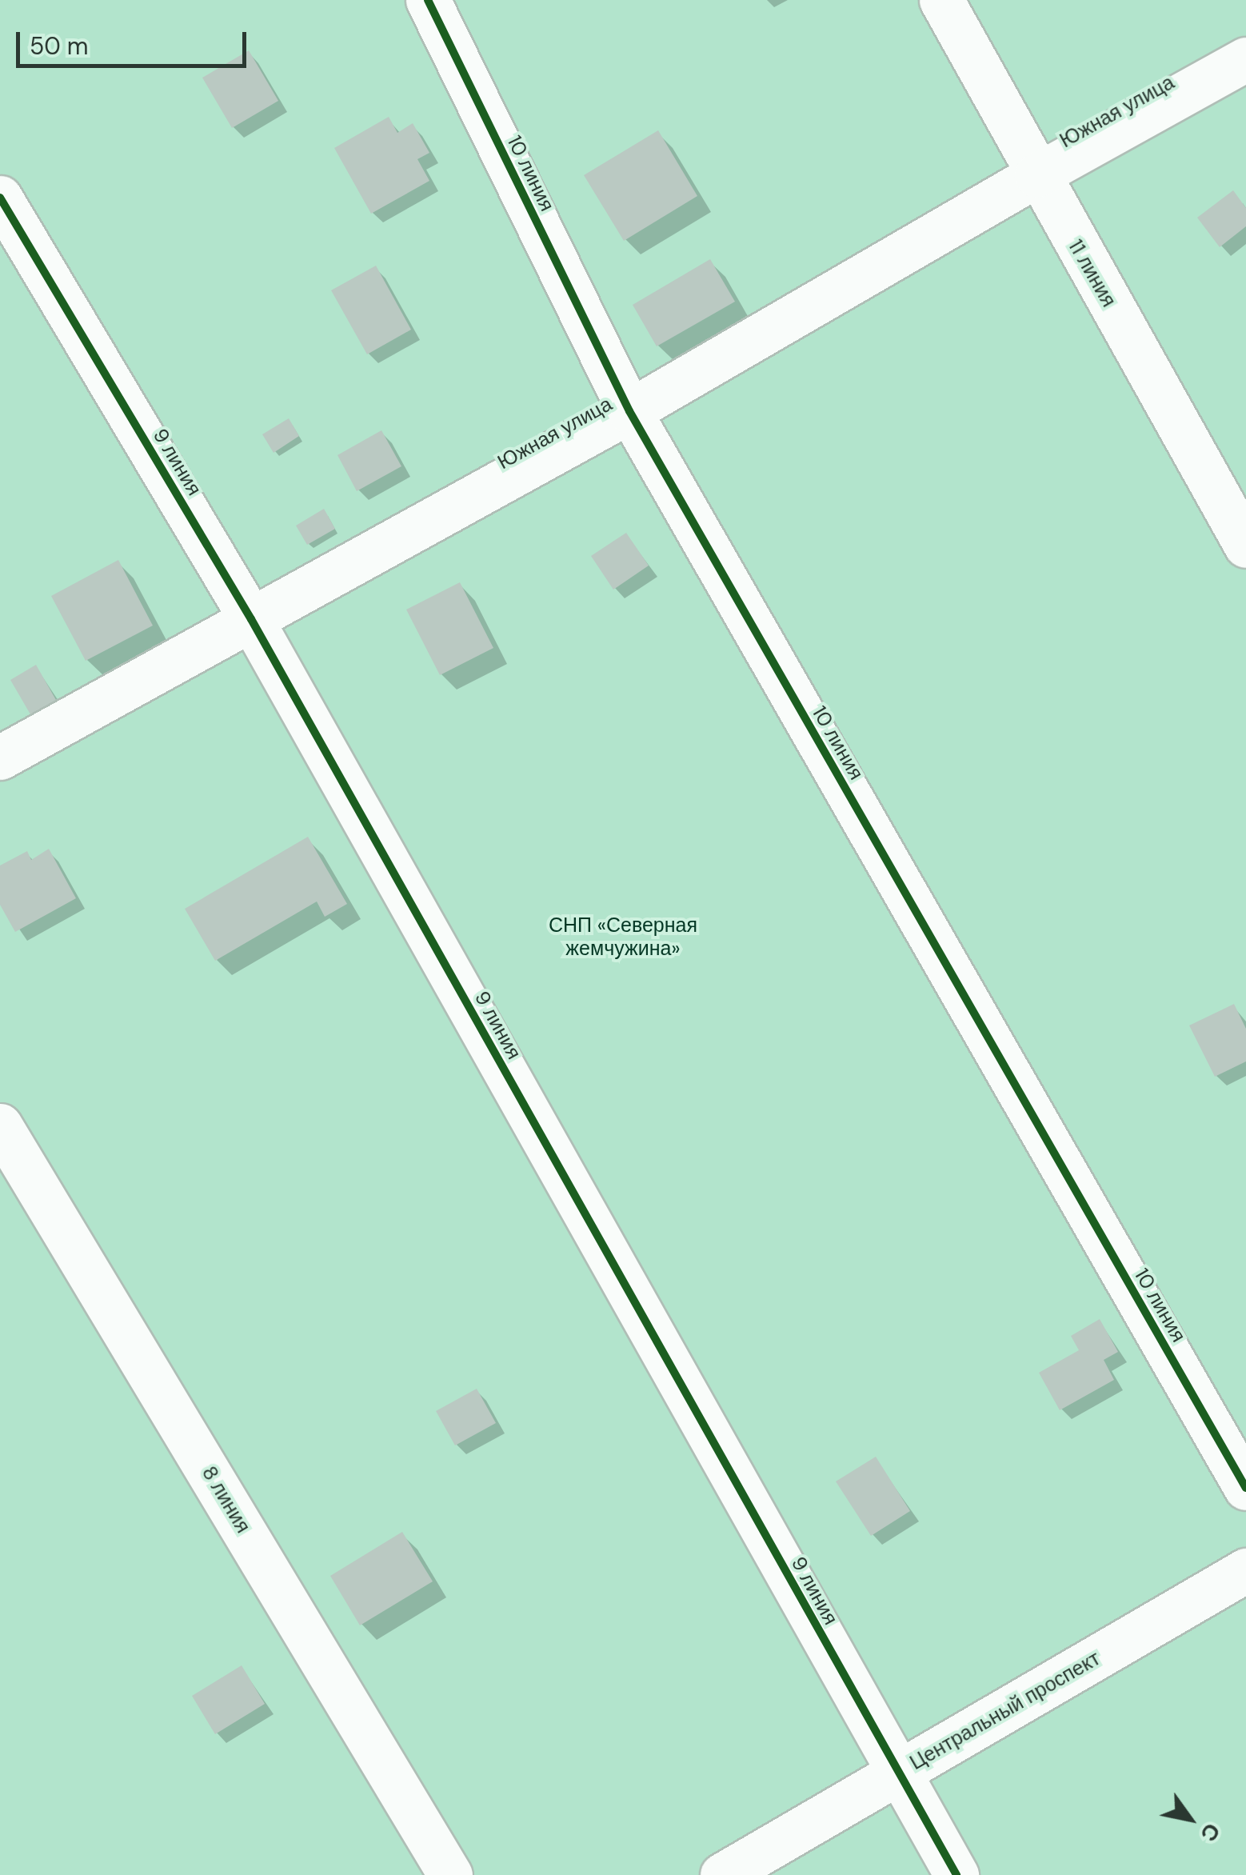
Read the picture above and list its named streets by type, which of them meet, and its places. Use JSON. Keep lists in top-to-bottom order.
{
  "streets": {
    "street": [
      "Южная улица",
      "10 линия",
      "11 линия",
      "9 линия",
      "8 линия",
      "Центральный проспект"
    ]
  },
  "crossings": [
    ["Южная улица", "10 линия"],
    ["Южная улица", "11 линия"],
    ["Южная улица", "9 линия"],
    ["9 линия", "Центральный проспект"]
  ],
  "parks": ["СНП «Северная жемчужина»"],
  "scale_bar": "50 m",
  "north": "bottom right"
}
